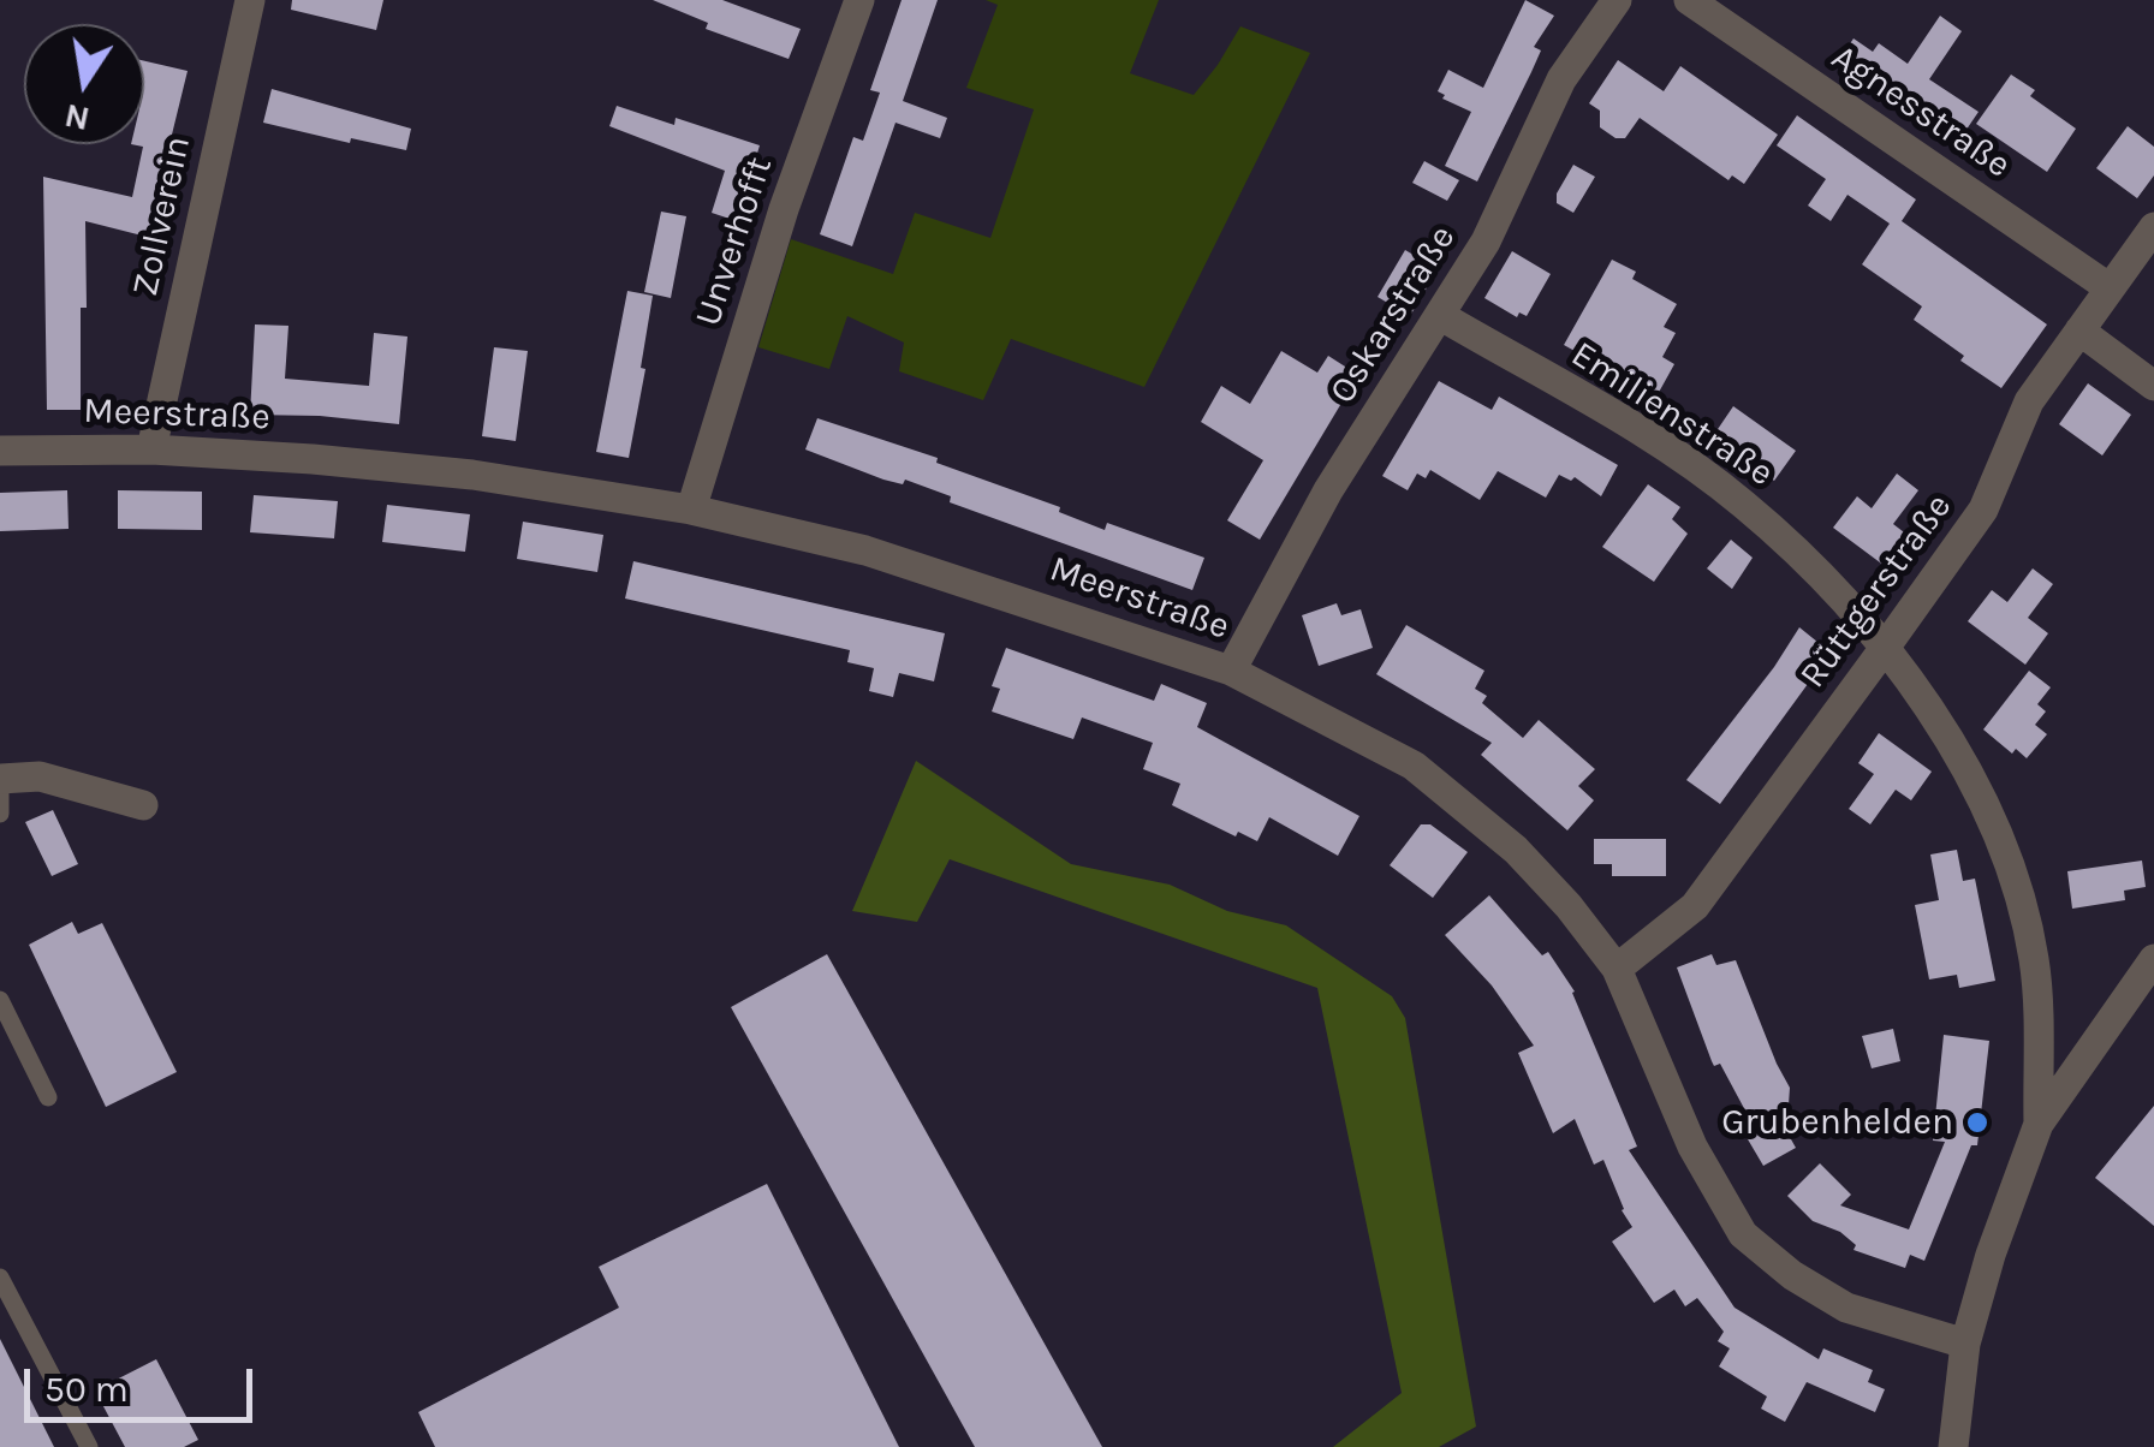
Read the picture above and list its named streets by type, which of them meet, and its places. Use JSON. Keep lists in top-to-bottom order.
{
  "streets": {
    "street": [
      "Agnesstraße",
      "Zollverein",
      "Unverhofft",
      "Oskarstraße",
      "Meerstraße",
      "Emilienstraße",
      "Rüttgerstraße"
    ]
  },
  "crossings": [
    ["Agnesstraße", "Rüttgerstraße"],
    ["Zollverein", "Meerstraße"],
    ["Unverhofft", "Meerstraße"],
    ["Oskarstraße", "Meerstraße"],
    ["Oskarstraße", "Emilienstraße"],
    ["Meerstraße", "Rüttgerstraße"],
    ["Emilienstraße", "Rüttgerstraße"]
  ],
  "places": ["Grubenhelden"],
  "scale_bar": "50 m",
  "north": "bottom"
}
